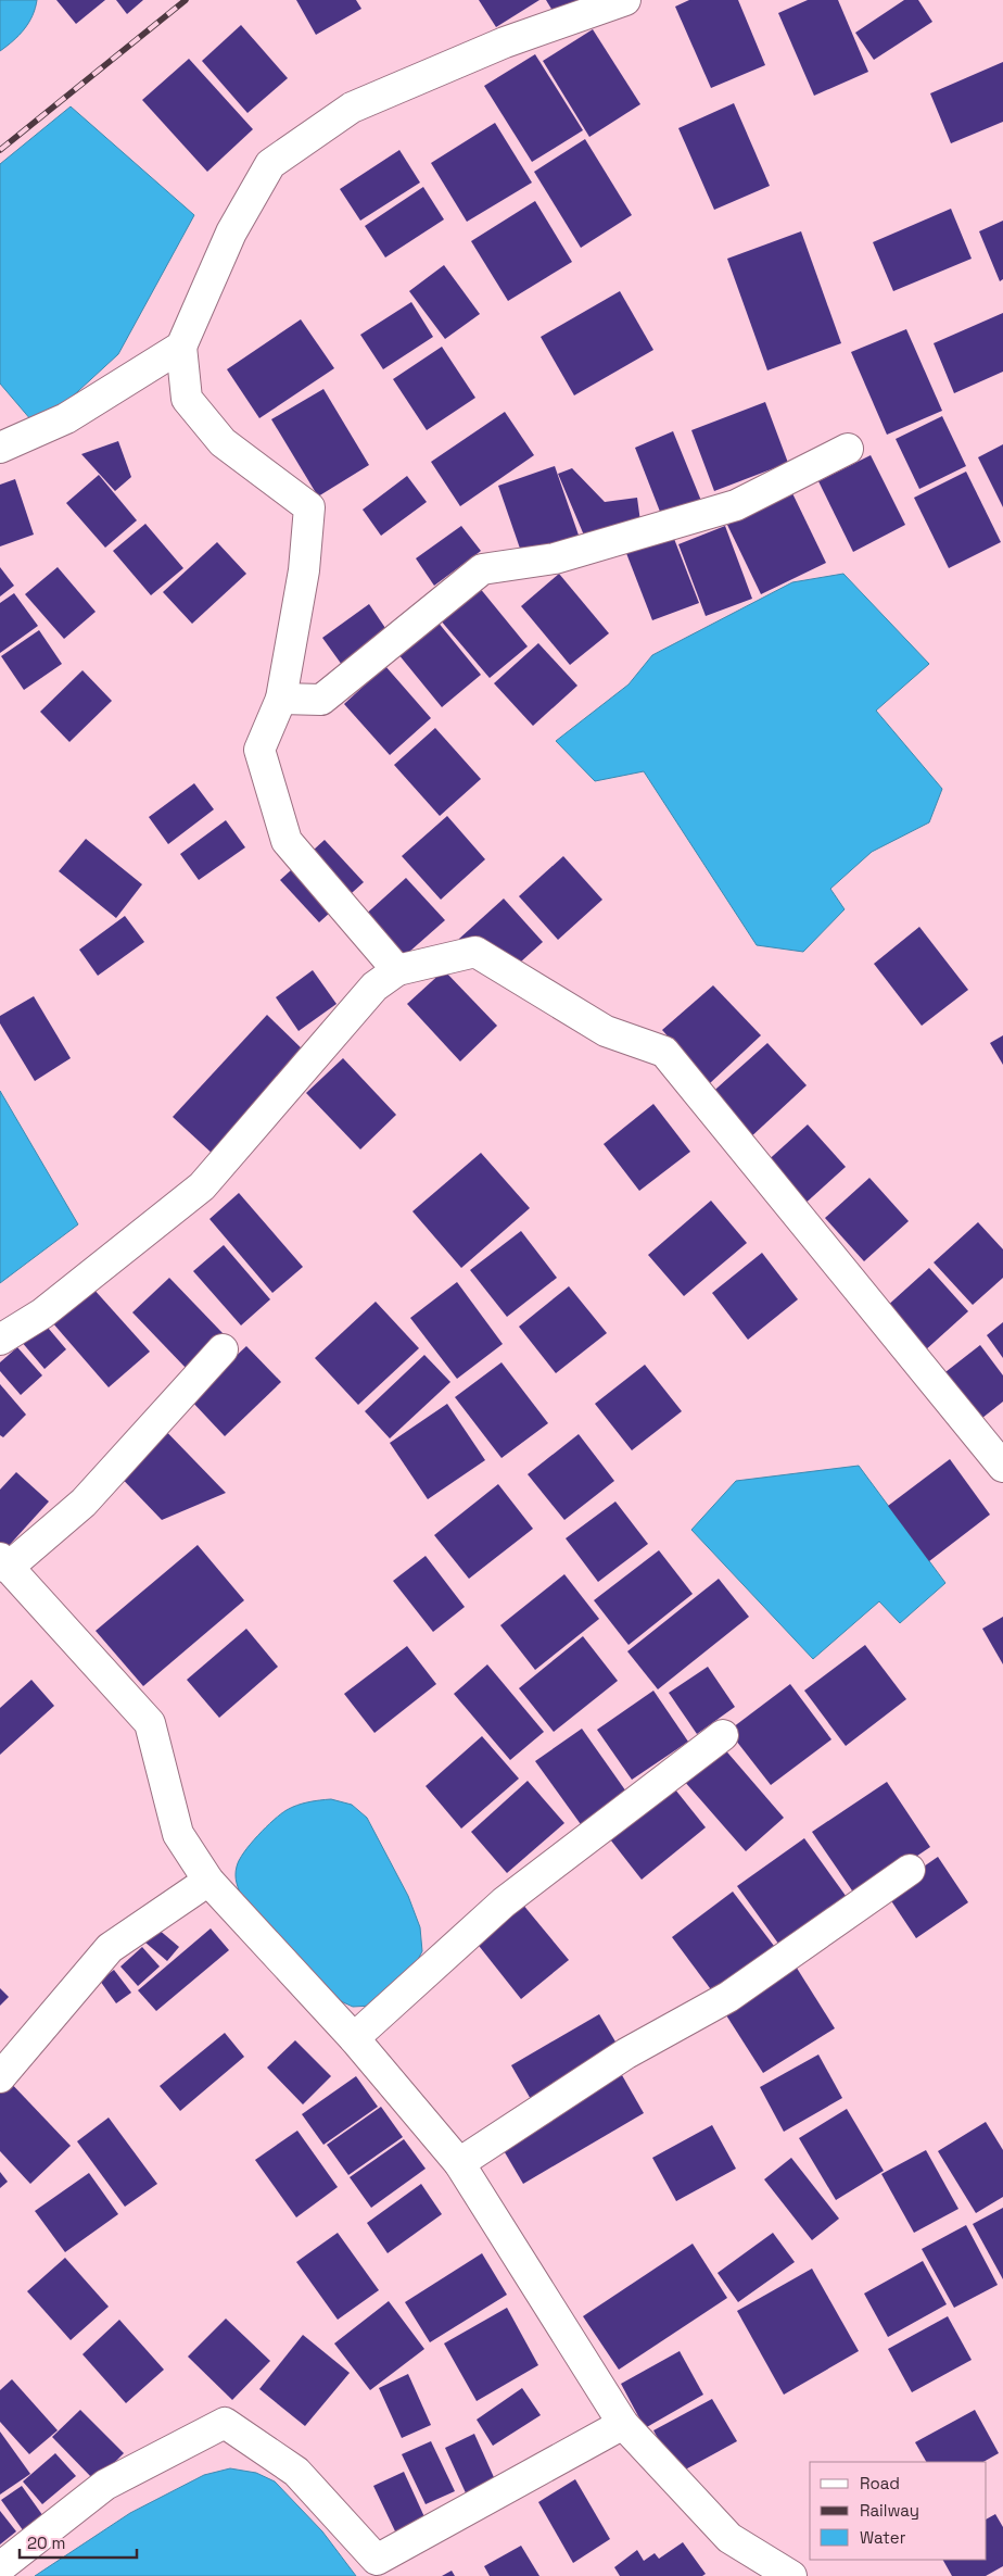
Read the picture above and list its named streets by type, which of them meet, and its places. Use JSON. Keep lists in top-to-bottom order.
{
  "legend": ["Road", "Railway", "Water"],
  "scale_bar": "20 m"
}
